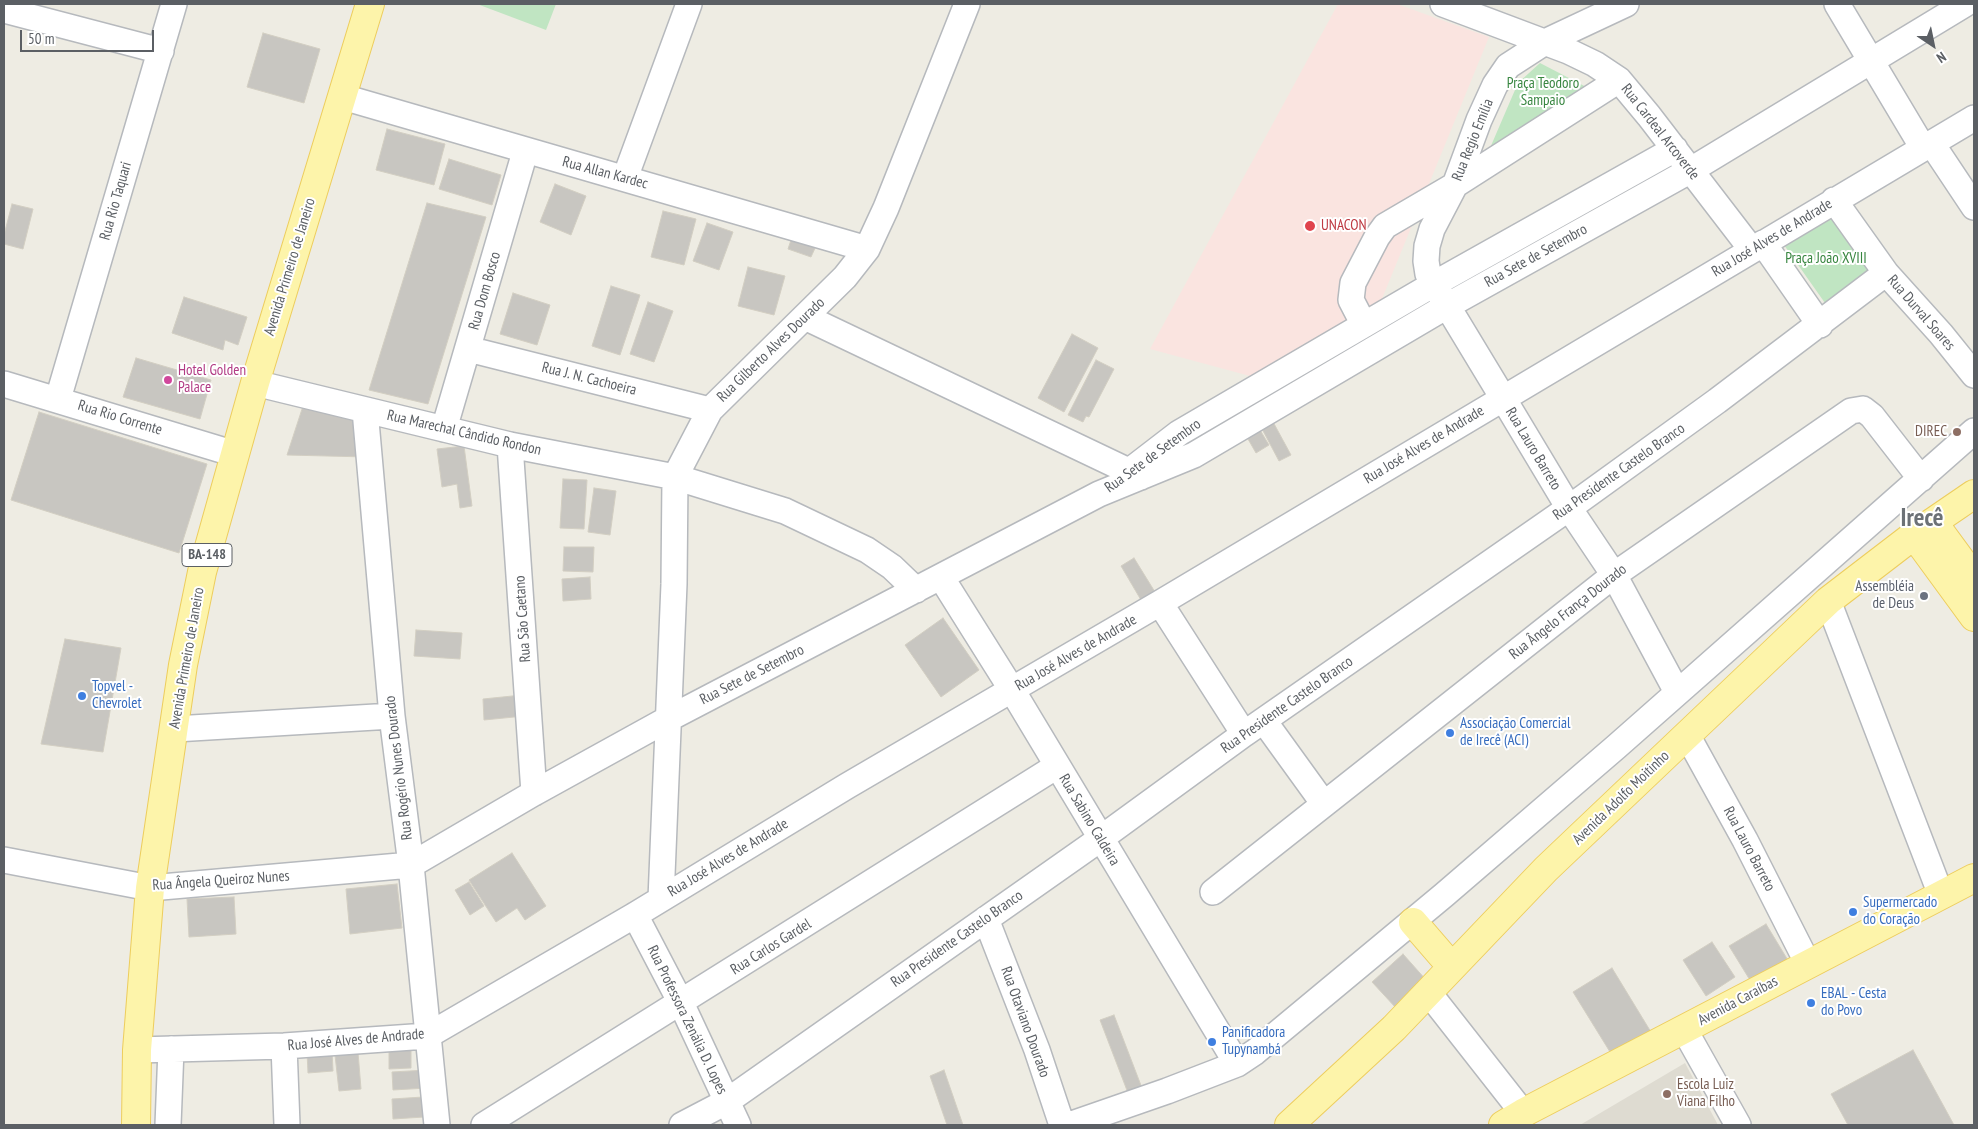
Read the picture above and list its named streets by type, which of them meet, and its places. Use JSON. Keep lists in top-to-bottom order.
{
  "streets": {
    "main road": [
      "Avenida Primeiro de Janeiro",
      "BA-148",
      "Avenida Adolfo Moitinho",
      "Avenida Caraíbas"
    ],
    "street": [
      "Rua Cardeal Arcoverde",
      "Rua Regio Emília",
      "Rua Allan Kardec",
      "Rua Rio Taquari",
      "Rua José Alves de Andrade",
      "Rua Sete de Setembro",
      "Rua Dom Bosco",
      "Rua Durval Soares",
      "Rua Gilberto Alves Dourado",
      "Rua J. N. Cachoeira",
      "Rua Rio Corrente",
      "Rua Marechal Cândido Rondon",
      "Rua Lauro Barreto",
      "Rua Presidente Castelo Branco",
      "Rua Ângelo França Dourado",
      "Rua São Caetano",
      "Rua Rogério Nunes Dourado",
      "Rua Sabino Caldeira",
      "Rua Ângela Queiroz Nunes",
      "Rua Carlos Gardel",
      "Rua Professora Zenália D. Lopes",
      "Rua Otaviano Dourado"
    ]
  },
  "crossings": [
    ["Rua Cardeal Arcoverde", "Rua Regio Emília"],
    ["Rua Cardeal Arcoverde", "Rua José Alves de Andrade"],
    ["Rua Cardeal Arcoverde", "Rua Sete de Setembro"],
    ["Rua Cardeal Arcoverde", "Rua Presidente Castelo Branco"],
    ["Rua Regio Emília", "Rua Sete de Setembro"],
    ["Rua Regio Emília", "Rua Lauro Barreto"],
    ["Rua Allan Kardec", "Avenida Primeiro de Janeiro"],
    ["Rua Allan Kardec", "Rua Dom Bosco"],
    ["Rua Allan Kardec", "Rua Gilberto Alves Dourado"],
    ["Rua Rio Taquari", "Rua Rio Corrente"],
    ["Rua José Alves de Andrade", "Avenida Primeiro de Janeiro"],
    ["Rua José Alves de Andrade", "Rua Durval Soares"],
    ["Rua José Alves de Andrade", "Rua Gilberto Alves Dourado"],
    ["Rua José Alves de Andrade", "Rua Lauro Barreto"],
    ["Rua José Alves de Andrade", "Rua Rogério Nunes Dourado"],
    ["Rua José Alves de Andrade", "Rua Sabino Caldeira"],
    ["Rua José Alves de Andrade", "Rua Professora Zenália D. Lopes"],
    ["Rua Sete de Setembro", "Rua Gilberto Alves Dourado"],
    ["Rua Sete de Setembro", "Rua Marechal Cândido Rondon"],
    ["Rua Sete de Setembro", "Rua Lauro Barreto"],
    ["Rua Sete de Setembro", "Rua São Caetano"],
    ["Rua Sete de Setembro", "Rua Rogério Nunes Dourado"],
    ["Rua Sete de Setembro", "Rua Sabino Caldeira"],
    ["Rua Sete de Setembro", "Rua Ângela Queiroz Nunes"],
    ["Avenida Primeiro de Janeiro", "Rua Rio Corrente"],
    ["Avenida Primeiro de Janeiro", "Rua Marechal Cândido Rondon"],
    ["Avenida Primeiro de Janeiro", "Rua Ângela Queiroz Nunes"],
    ["Rua Dom Bosco", "Rua J. N. Cachoeira"],
    ["Rua Dom Bosco", "Rua Marechal Cândido Rondon"],
    ["Rua Durval Soares", "Rua Presidente Castelo Branco"],
    ["Rua Gilberto Alves Dourado", "Rua J. N. Cachoeira"],
    ["Rua Gilberto Alves Dourado", "Rua Marechal Cândido Rondon"],
    ["Rua Marechal Cândido Rondon", "Rua São Caetano"],
    ["Rua Marechal Cândido Rondon", "Rua Rogério Nunes Dourado"],
    ["Rua Lauro Barreto", "Rua Presidente Castelo Branco"],
    ["Rua Lauro Barreto", "Rua Ângelo França Dourado"],
    ["Rua Lauro Barreto", "Avenida Adolfo Moitinho"],
    ["Rua Lauro Barreto", "Avenida Caraíbas"],
    ["Rua Presidente Castelo Branco", "Rua Sabino Caldeira"],
    ["Rua Presidente Castelo Branco", "Rua Professora Zenália D. Lopes"],
    ["Rua Presidente Castelo Branco", "Rua Otaviano Dourado"],
    ["Rua Rogério Nunes Dourado", "Rua Ângela Queiroz Nunes"],
    ["Rua Sabino Caldeira", "Rua Carlos Gardel"],
    ["Rua Carlos Gardel", "Rua Professora Zenália D. Lopes"]
  ],
  "districts": ["Irecê"],
  "parks": ["Praça Teodoro Sampaio", "Praça João XVIII"],
  "places": [
    "UNACON",
    "Hotel Golden Palace",
    "DIREC",
    "Assembléia de Deus",
    "Topvel - Chevrolet",
    "Associação Comercial de Irecê (ACI)",
    "Supermercado do Coração",
    "EBAL - Cesta do Povo",
    "Panificadora Tupynambá",
    "Escola Luiz Viana Filho"
  ],
  "scale_bar": "50 m",
  "north": "bottom right"
}
